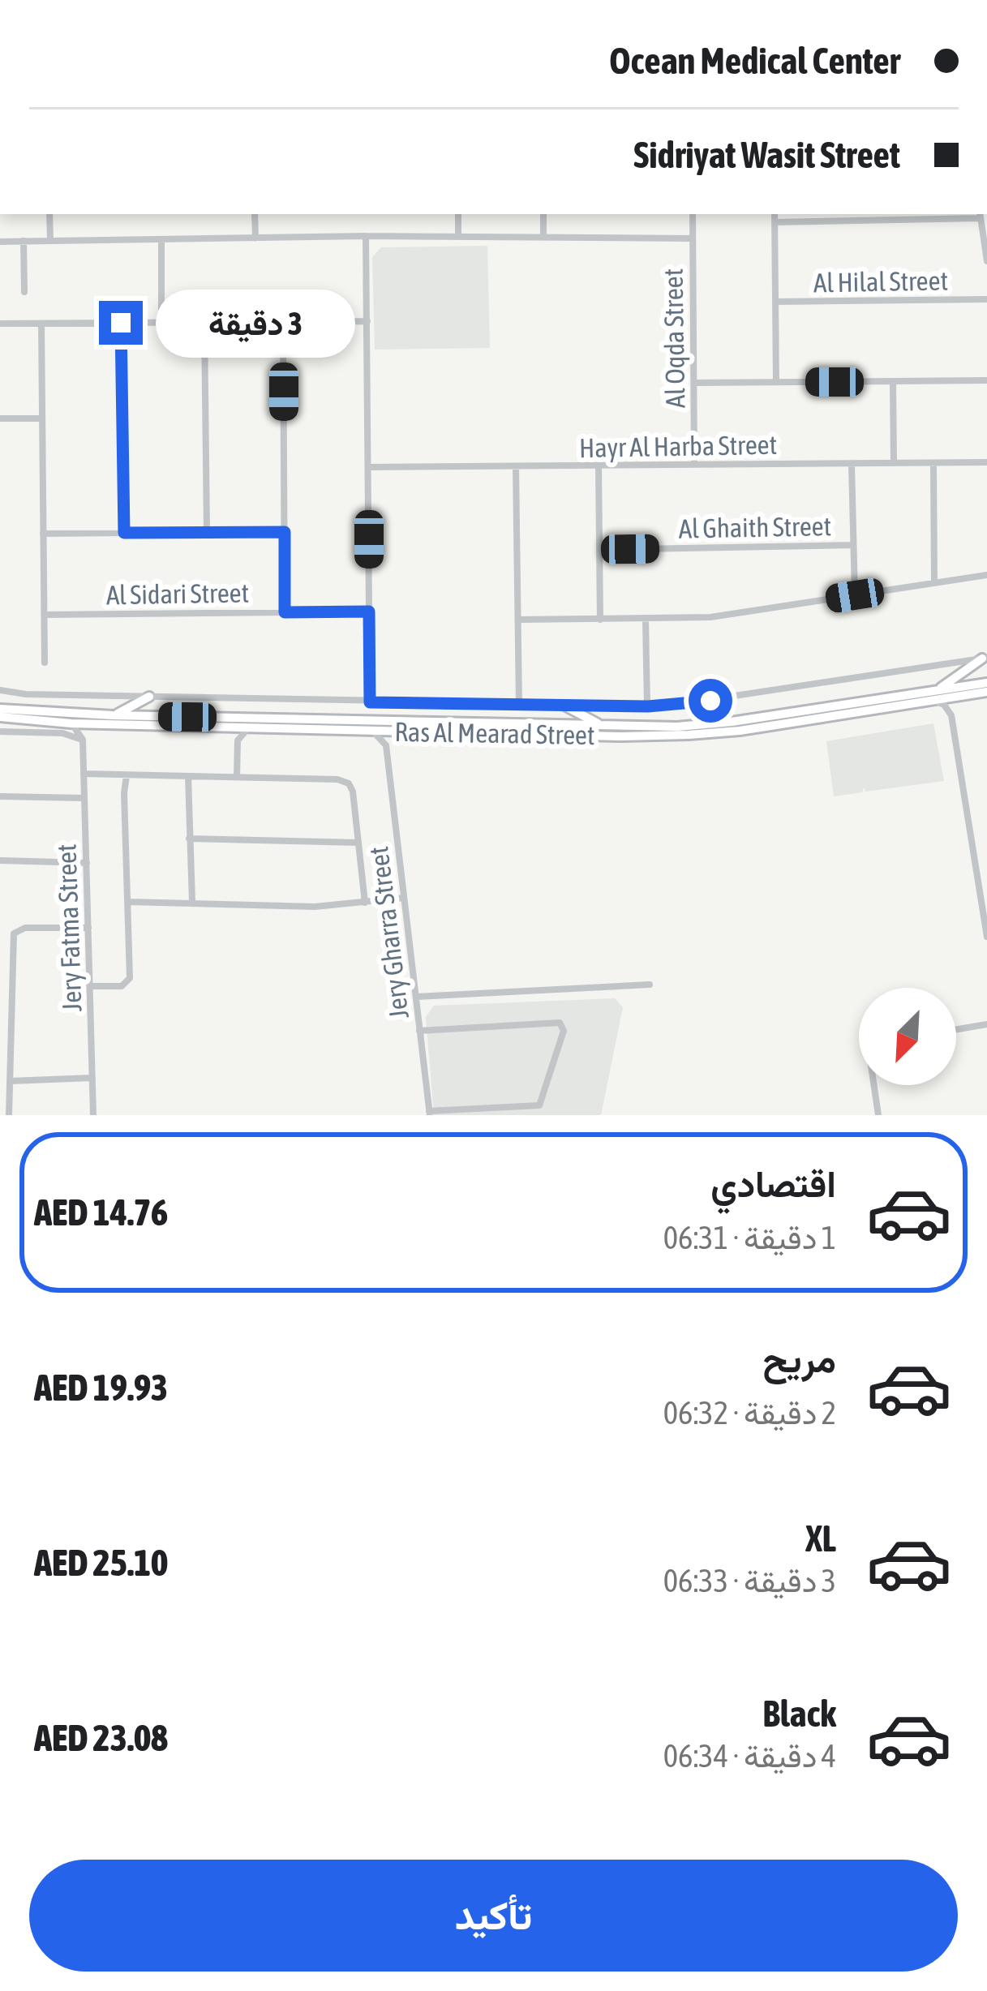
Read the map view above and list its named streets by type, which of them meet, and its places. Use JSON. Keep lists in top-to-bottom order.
{
  "streets": {
    "street": [
      "Al Hilal Street",
      "Al Oqda Street",
      "Hayr Al Harba Street",
      "Al Ghaith Street",
      "Al Sidari Street",
      "Ras Al Mearad Street",
      "Jery Fatma Street",
      "Jery Gharra Street"
    ]
  },
  "crossings": [
    ["Al Oqda Street", "Hayr Al Harba Street"]
  ],
  "north": "bottom left",
  "page": {
    "banner": ["Ocean Medical Center", "Sidriyat Wasit Street"],
    "bubble": "3 دقيقة",
    "list": [
      {
        "name": "اقتصادي",
        "note": "1 دقيقة · 06:31",
        "value": "AED 14.76"
      },
      {
        "name": "مريح",
        "note": "2 دقيقة · 06:32",
        "value": "AED 19.93"
      },
      {
        "name": "XL",
        "note": "3 دقيقة · 06:33",
        "value": "AED 25.10"
      },
      {
        "name": "Black",
        "note": "4 دقيقة · 06:34",
        "value": "AED 23.08"
      }
    ],
    "buttons": "تأكيد"
  }
}
